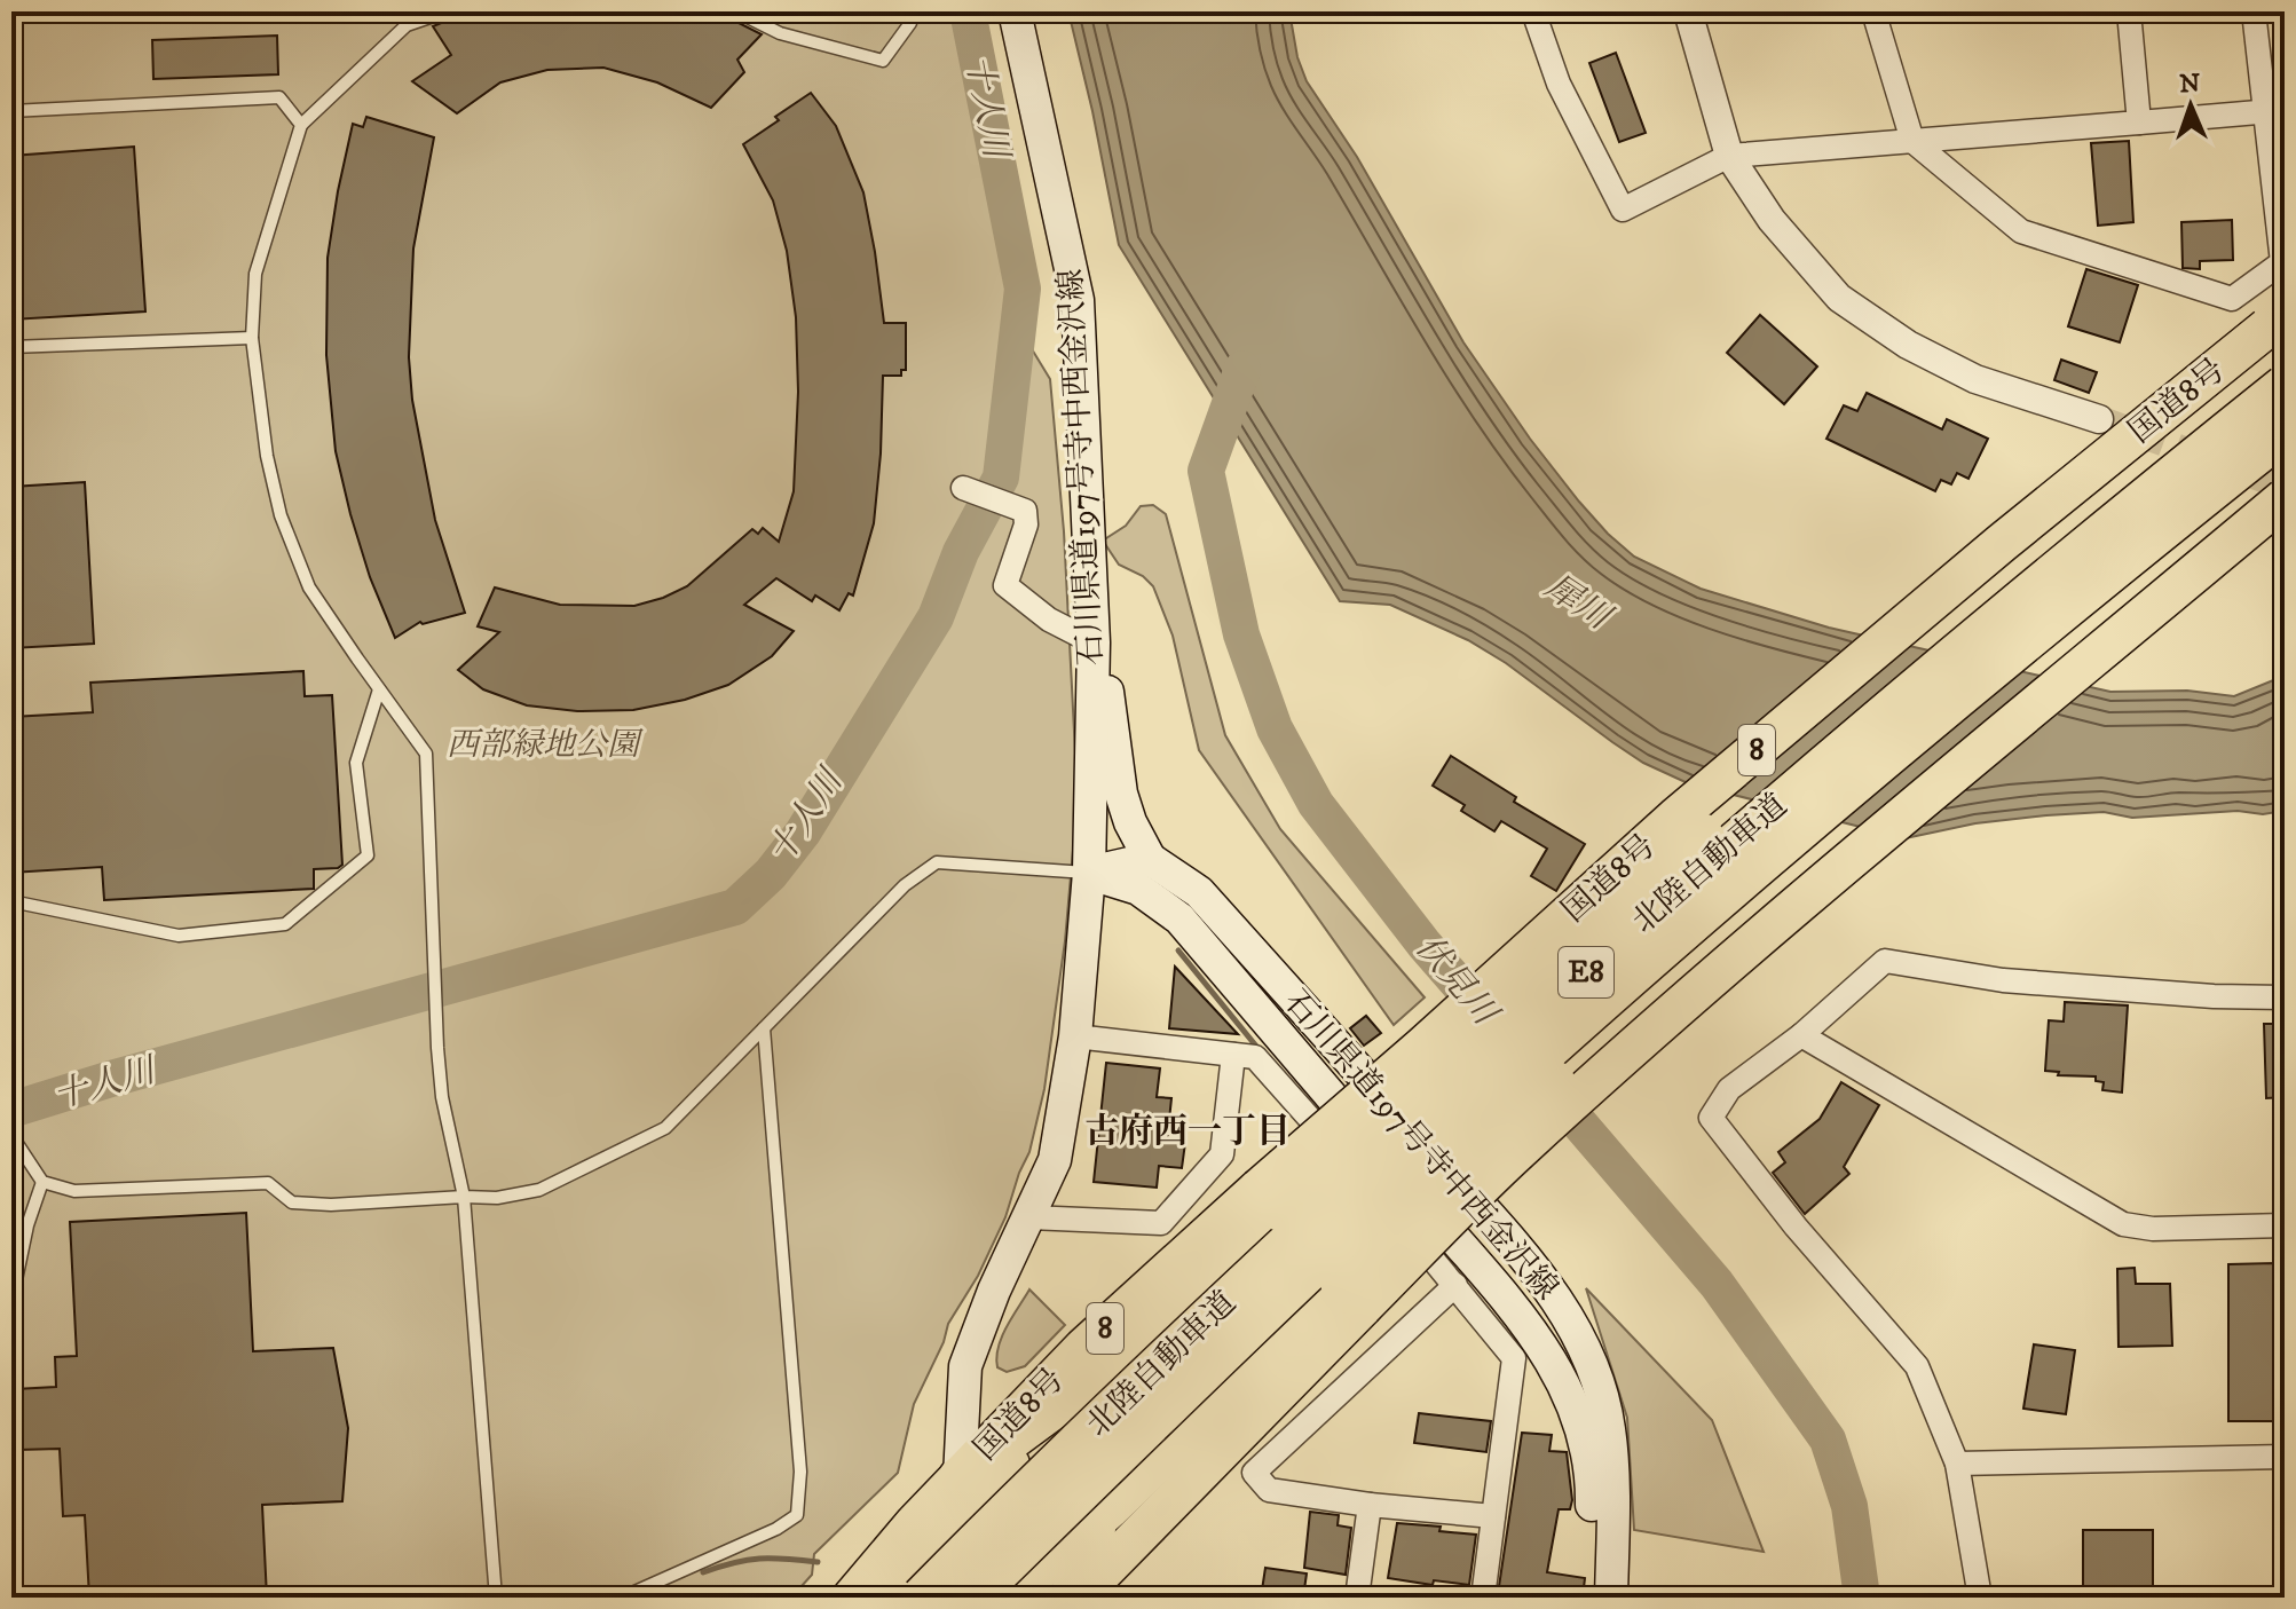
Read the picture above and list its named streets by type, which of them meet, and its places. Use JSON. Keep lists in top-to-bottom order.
{
  "streets": {
    "highway": [
      "国道8号",
      "8",
      "北陸自動車道",
      "E8"
    ],
    "main road": ["石川県道197号寺中西金沢線"]
  },
  "crossings": [
    ["国道8号", "石川県道197号寺中西金沢線"]
  ],
  "districts": ["古府西一丁目"],
  "water": ["十人川", "犀川", "伏見川"],
  "parks": ["西部緑地公園"],
  "north": "top"
}
